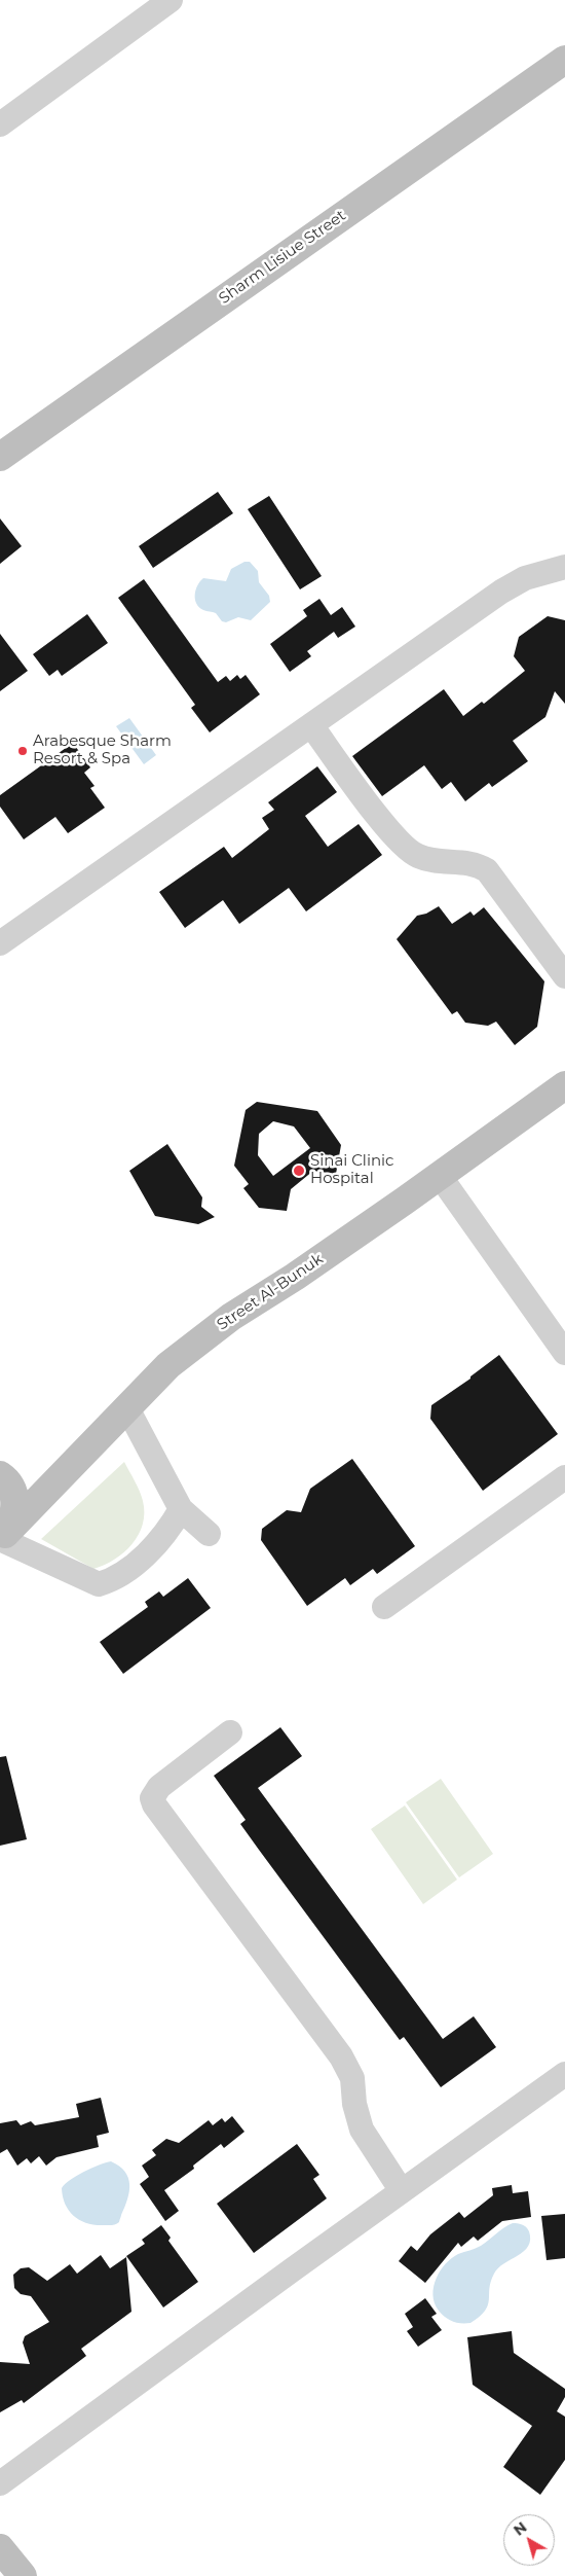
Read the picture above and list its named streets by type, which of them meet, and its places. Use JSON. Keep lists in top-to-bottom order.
{
  "streets": {
    "main road": ["Sharm Lisiue Street", "Street Al-Bunuk"]
  },
  "places": ["Arabesque Sharm Resort & Spa", "Sinai Clinic Hospital"],
  "north": "top left"
}
